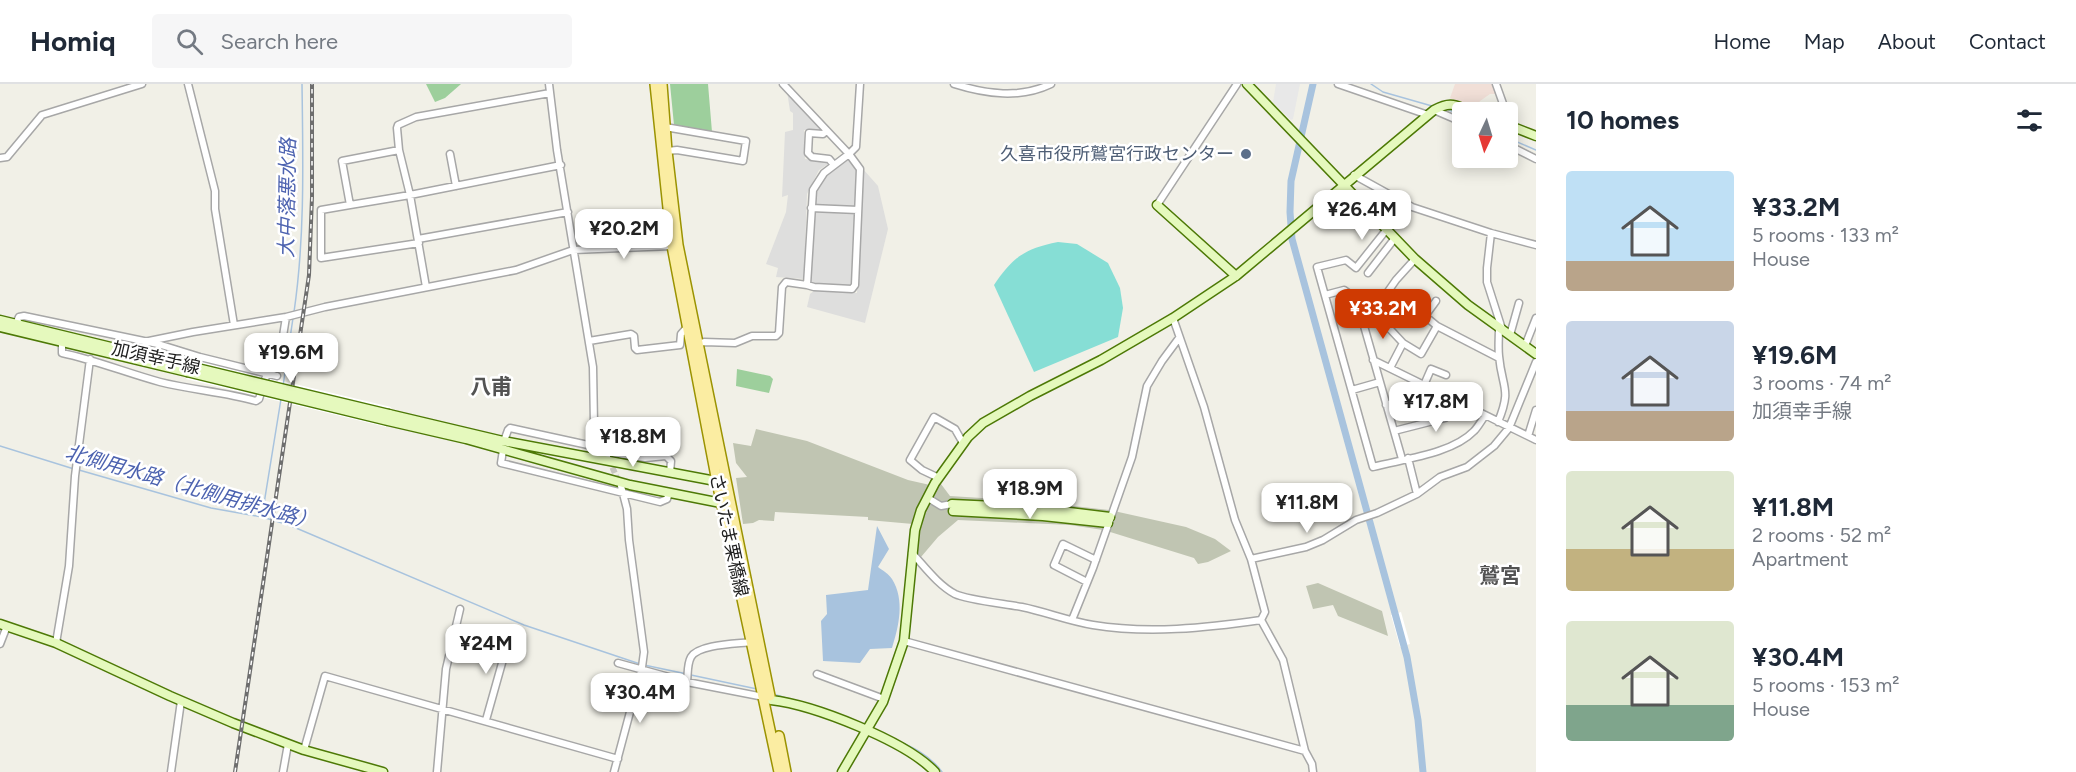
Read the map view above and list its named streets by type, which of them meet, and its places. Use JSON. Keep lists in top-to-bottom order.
{
  "streets": {
    "main road": ["加須幸手線", "さいたま栗橋線"]
  },
  "districts": ["八甫", "鷲宮"],
  "water": ["大中落悪水路", "北側用水路（北側用排水路）"],
  "places": ["久喜市役所鷲宮行政センター"],
  "north": "bottom",
  "page": {
    "header": "Homiq",
    "search": "Search here",
    "nav": [
      "Home",
      "Map",
      "About",
      "Contact"
    ],
    "heading": "10 homes",
    "list": [
      {
        "name": "¥33.2M",
        "note": "5 rooms · 133 m² · House"
      },
      {
        "name": "¥19.6M",
        "note": "3 rooms · 74 m² · 加須幸手線"
      },
      {
        "name": "¥11.8M",
        "note": "2 rooms · 52 m² · Apartment"
      },
      {
        "name": "¥30.4M",
        "note": "5 rooms · 153 m² · House"
      }
    ],
    "price": [
      "¥26.4M",
      "¥20.2M",
      "¥33.2M",
      "¥19.6M",
      "¥17.8M",
      "¥18.8M",
      "¥18.9M",
      "¥11.8M",
      "¥24M",
      "¥30.4M"
    ]
  }
}
